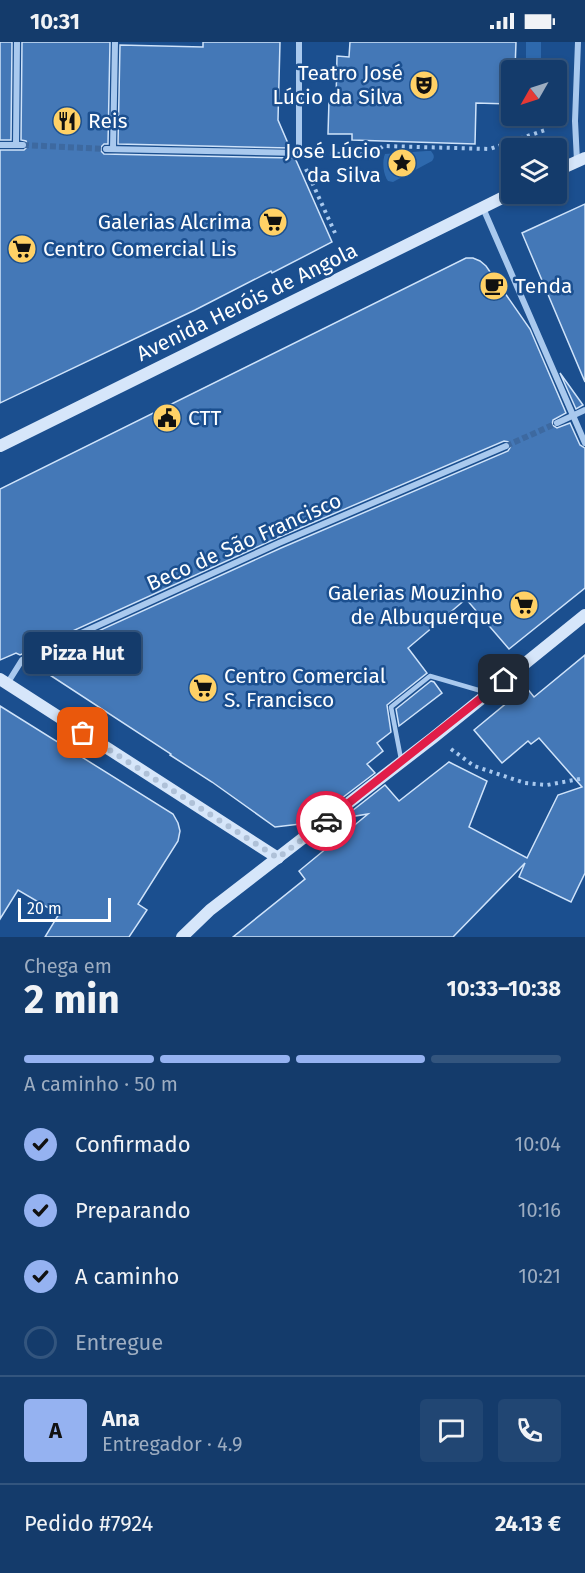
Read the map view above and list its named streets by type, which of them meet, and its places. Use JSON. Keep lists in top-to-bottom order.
{
  "streets": {
    "main road": ["Avenida Heróis de Angola"],
    "street": ["Beco de São Francisco"]
  },
  "places": {
    "theatre": ["Teatro José Lúcio da Silva"],
    "restaurant": ["Reis"],
    "place": ["José Lúcio da Silva"],
    "supermarket": [
      "Galerias Alcrima",
      "Centro Comercial Lis",
      "Galerias Mouzinho de Albuquerque",
      "Centro Comercial S. Francisco"
    ],
    "cafe": ["Tenda"],
    "public building": ["CTT"],
    "other": ["Pizza Hut"]
  },
  "scale_bar": "20 m",
  "north": "bottom left",
  "page": {
    "status": "10:31",
    "bubble": "Pizza Hut",
    "scale": "20 m",
    "heading": ["2 min", "Chega em", "10:33–10:38"],
    "panel": [
      "Ana",
      "Entregador · 4.9",
      "Pedido #7924",
      "24.13 €"
    ],
    "bar": "A caminho · 50 m",
    "list": [
      ["Confirmado", "10:04"],
      ["Preparando", "10:16"],
      ["A caminho", "10:21"],
      "Entregue"
    ],
    "round": "A"
  }
}
